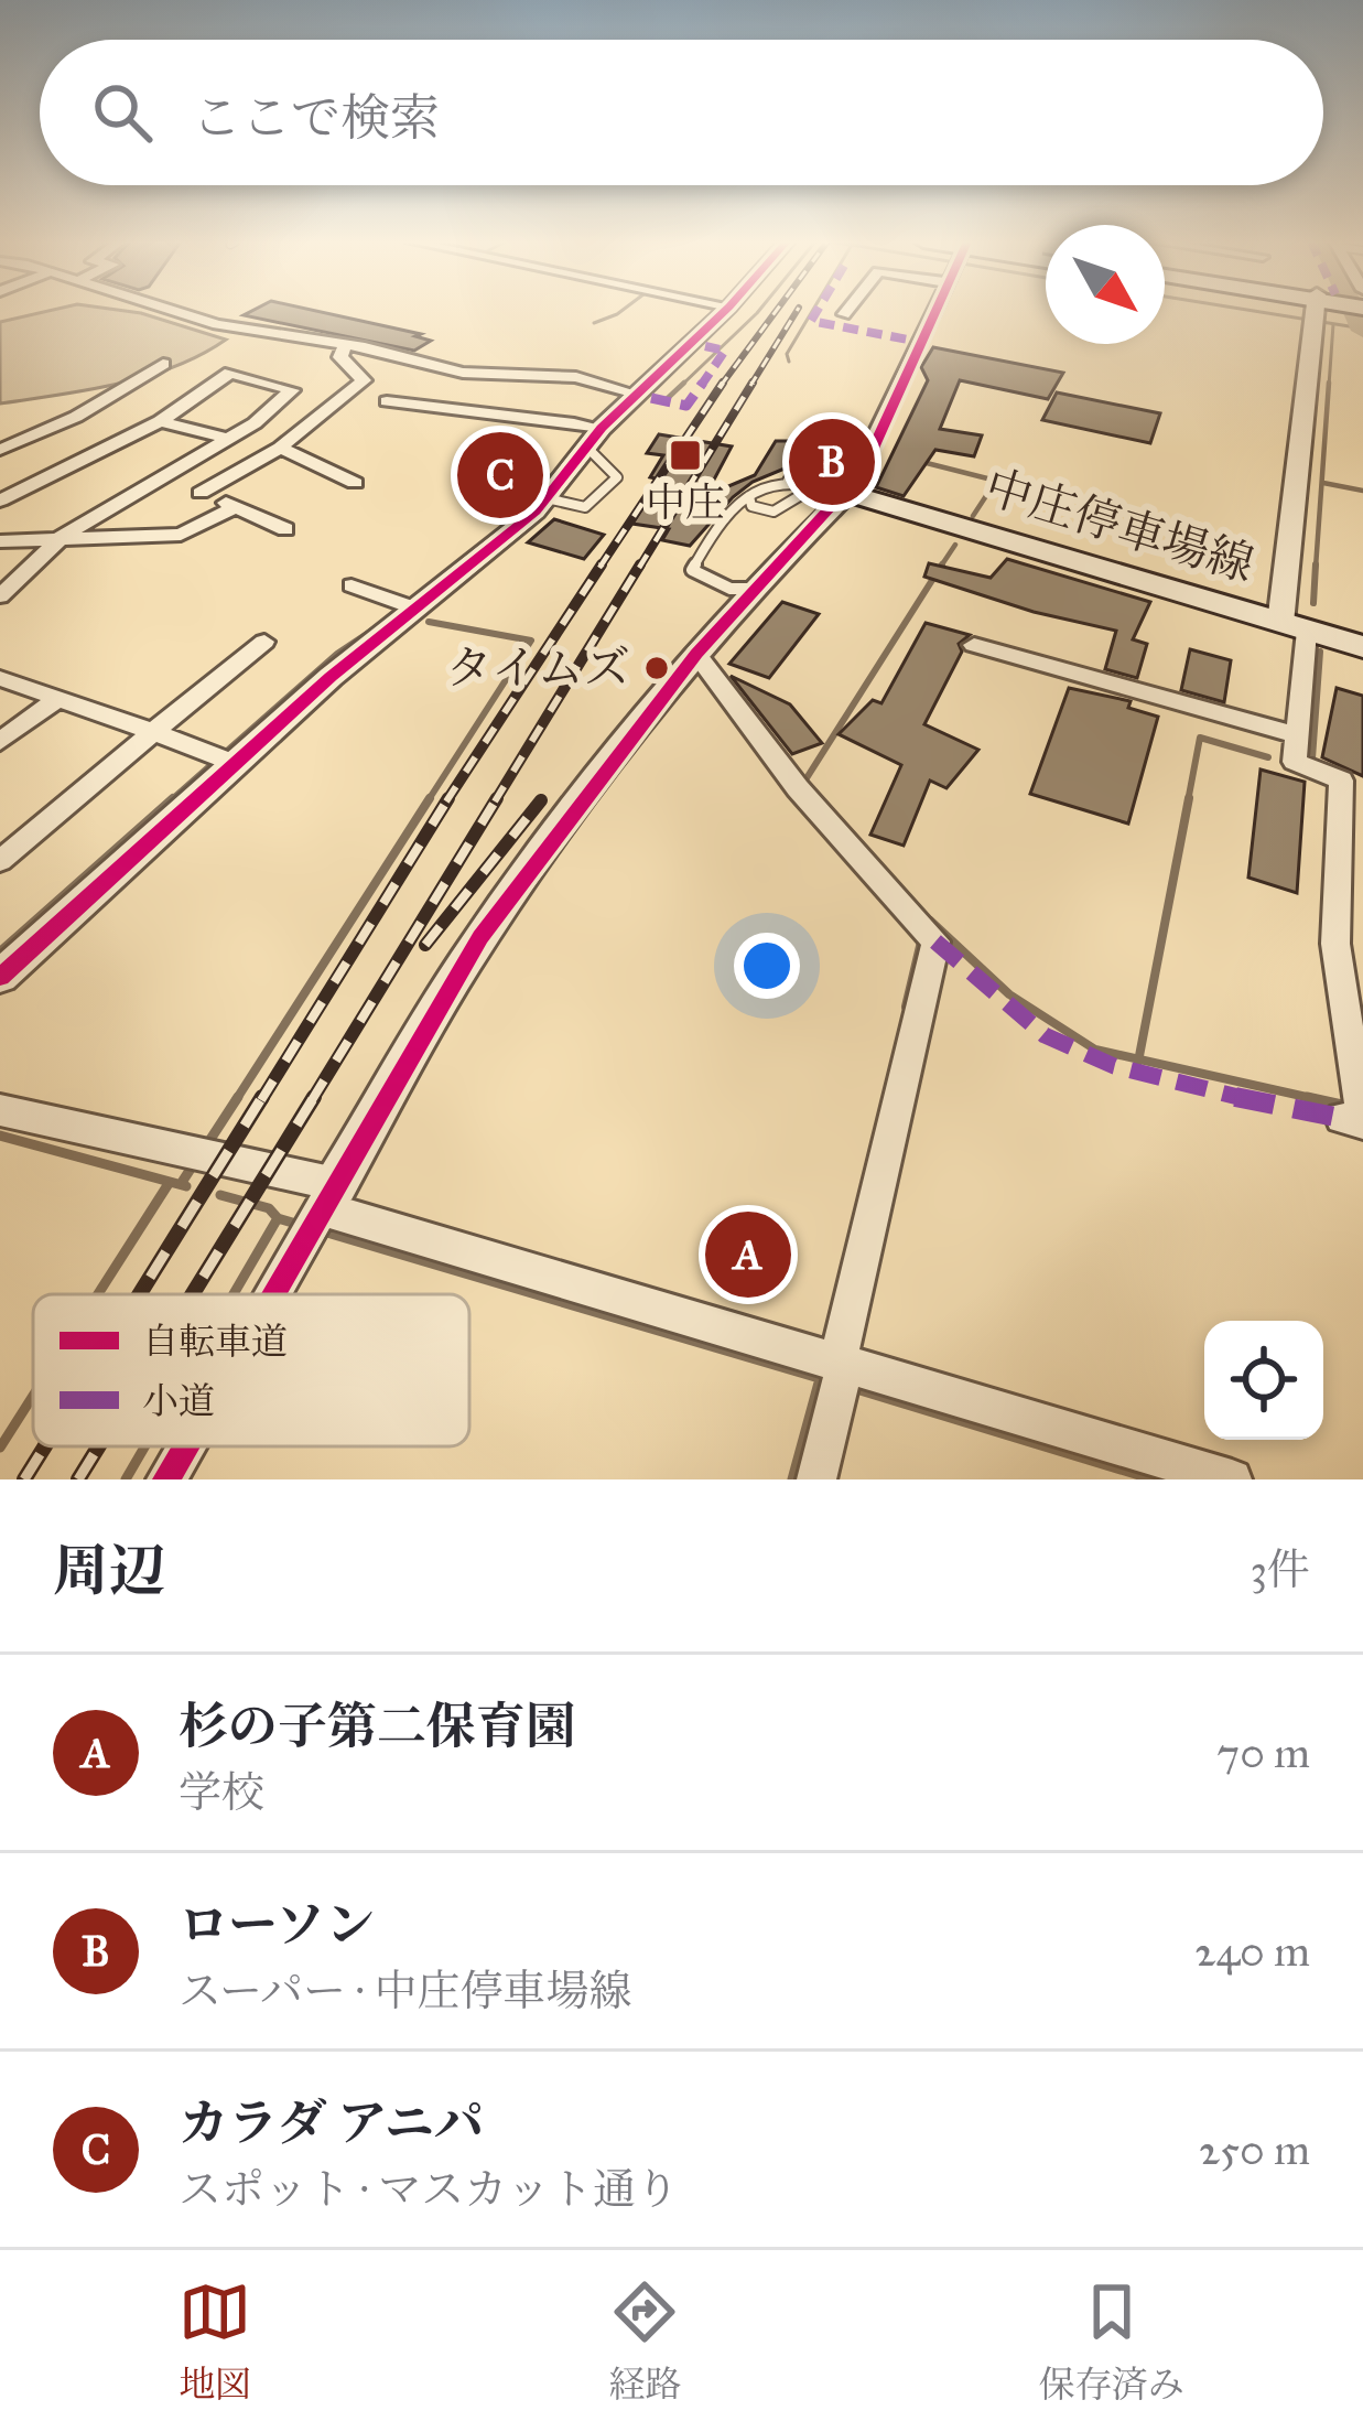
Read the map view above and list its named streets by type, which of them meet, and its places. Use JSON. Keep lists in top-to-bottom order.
{
  "streets": {
    "main road": ["中庄停車場線"]
  },
  "places": {
    "transit": ["中庄"],
    "other": ["タイムズ"]
  },
  "legend": ["自転車道", "小道"],
  "north": "bottom right",
  "page": {
    "search": "ここで検索",
    "pins": ["B", "C", "A"],
    "heading": ["周辺", "3件"],
    "list": [
      {
        "mark": "A",
        "name": "杉の子第二保育園",
        "note": "学校",
        "value": "70 m"
      },
      {
        "mark": "B",
        "name": "ローソン",
        "note": "スーパー · 中庄停車場線",
        "value": "240 m"
      },
      {
        "mark": "C",
        "name": "カラダ アニパ",
        "note": "スポット · マスカット通り",
        "value": "250 m"
      }
    ],
    "nav": ["地図", "経路", "保存済み"]
  }
}
